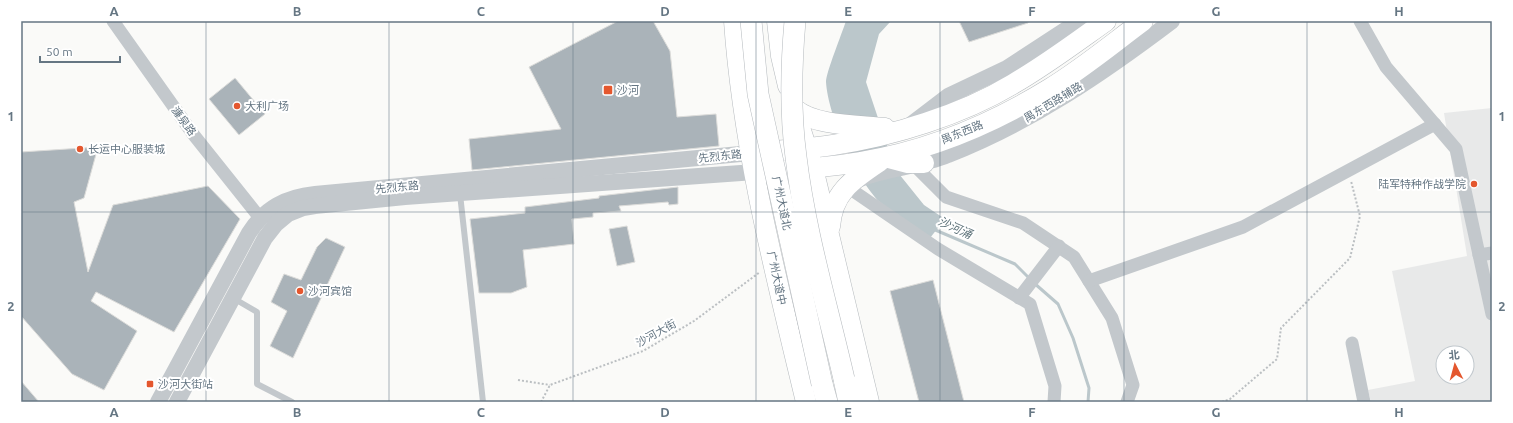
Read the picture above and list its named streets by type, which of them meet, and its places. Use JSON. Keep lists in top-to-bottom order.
{
  "streets": {
    "highway": ["广州大道北"],
    "main road": ["禺东西路", "广州大道中"],
    "street": ["禺东西路辅路", "濂泉路", "先烈东路"],
    "path": ["沙河大街"]
  },
  "crossings": [
    ["禺东西路辅路", "禺东西路"],
    ["濂泉路", "先烈东路"],
    ["禺东西路", "先烈东路"],
    ["禺东西路", "广州大道中"],
    ["先烈东路", "广州大道中"],
    ["广州大道中", "沙河大街"]
  ],
  "water": ["沙河涌"],
  "places": {
    "transit": ["沙河", "沙河大街站"],
    "other": [
      "大利广场",
      "长运中心服装城",
      "陆军特种作战学院",
      "沙河宾馆"
    ]
  },
  "scale_bar": "50 m",
  "north": "top",
  "grid": {
    "columns": [
      "A",
      "B",
      "C",
      "D",
      "E",
      "F",
      "G",
      "H"
    ],
    "rows": ["1", "2"]
  }
}
